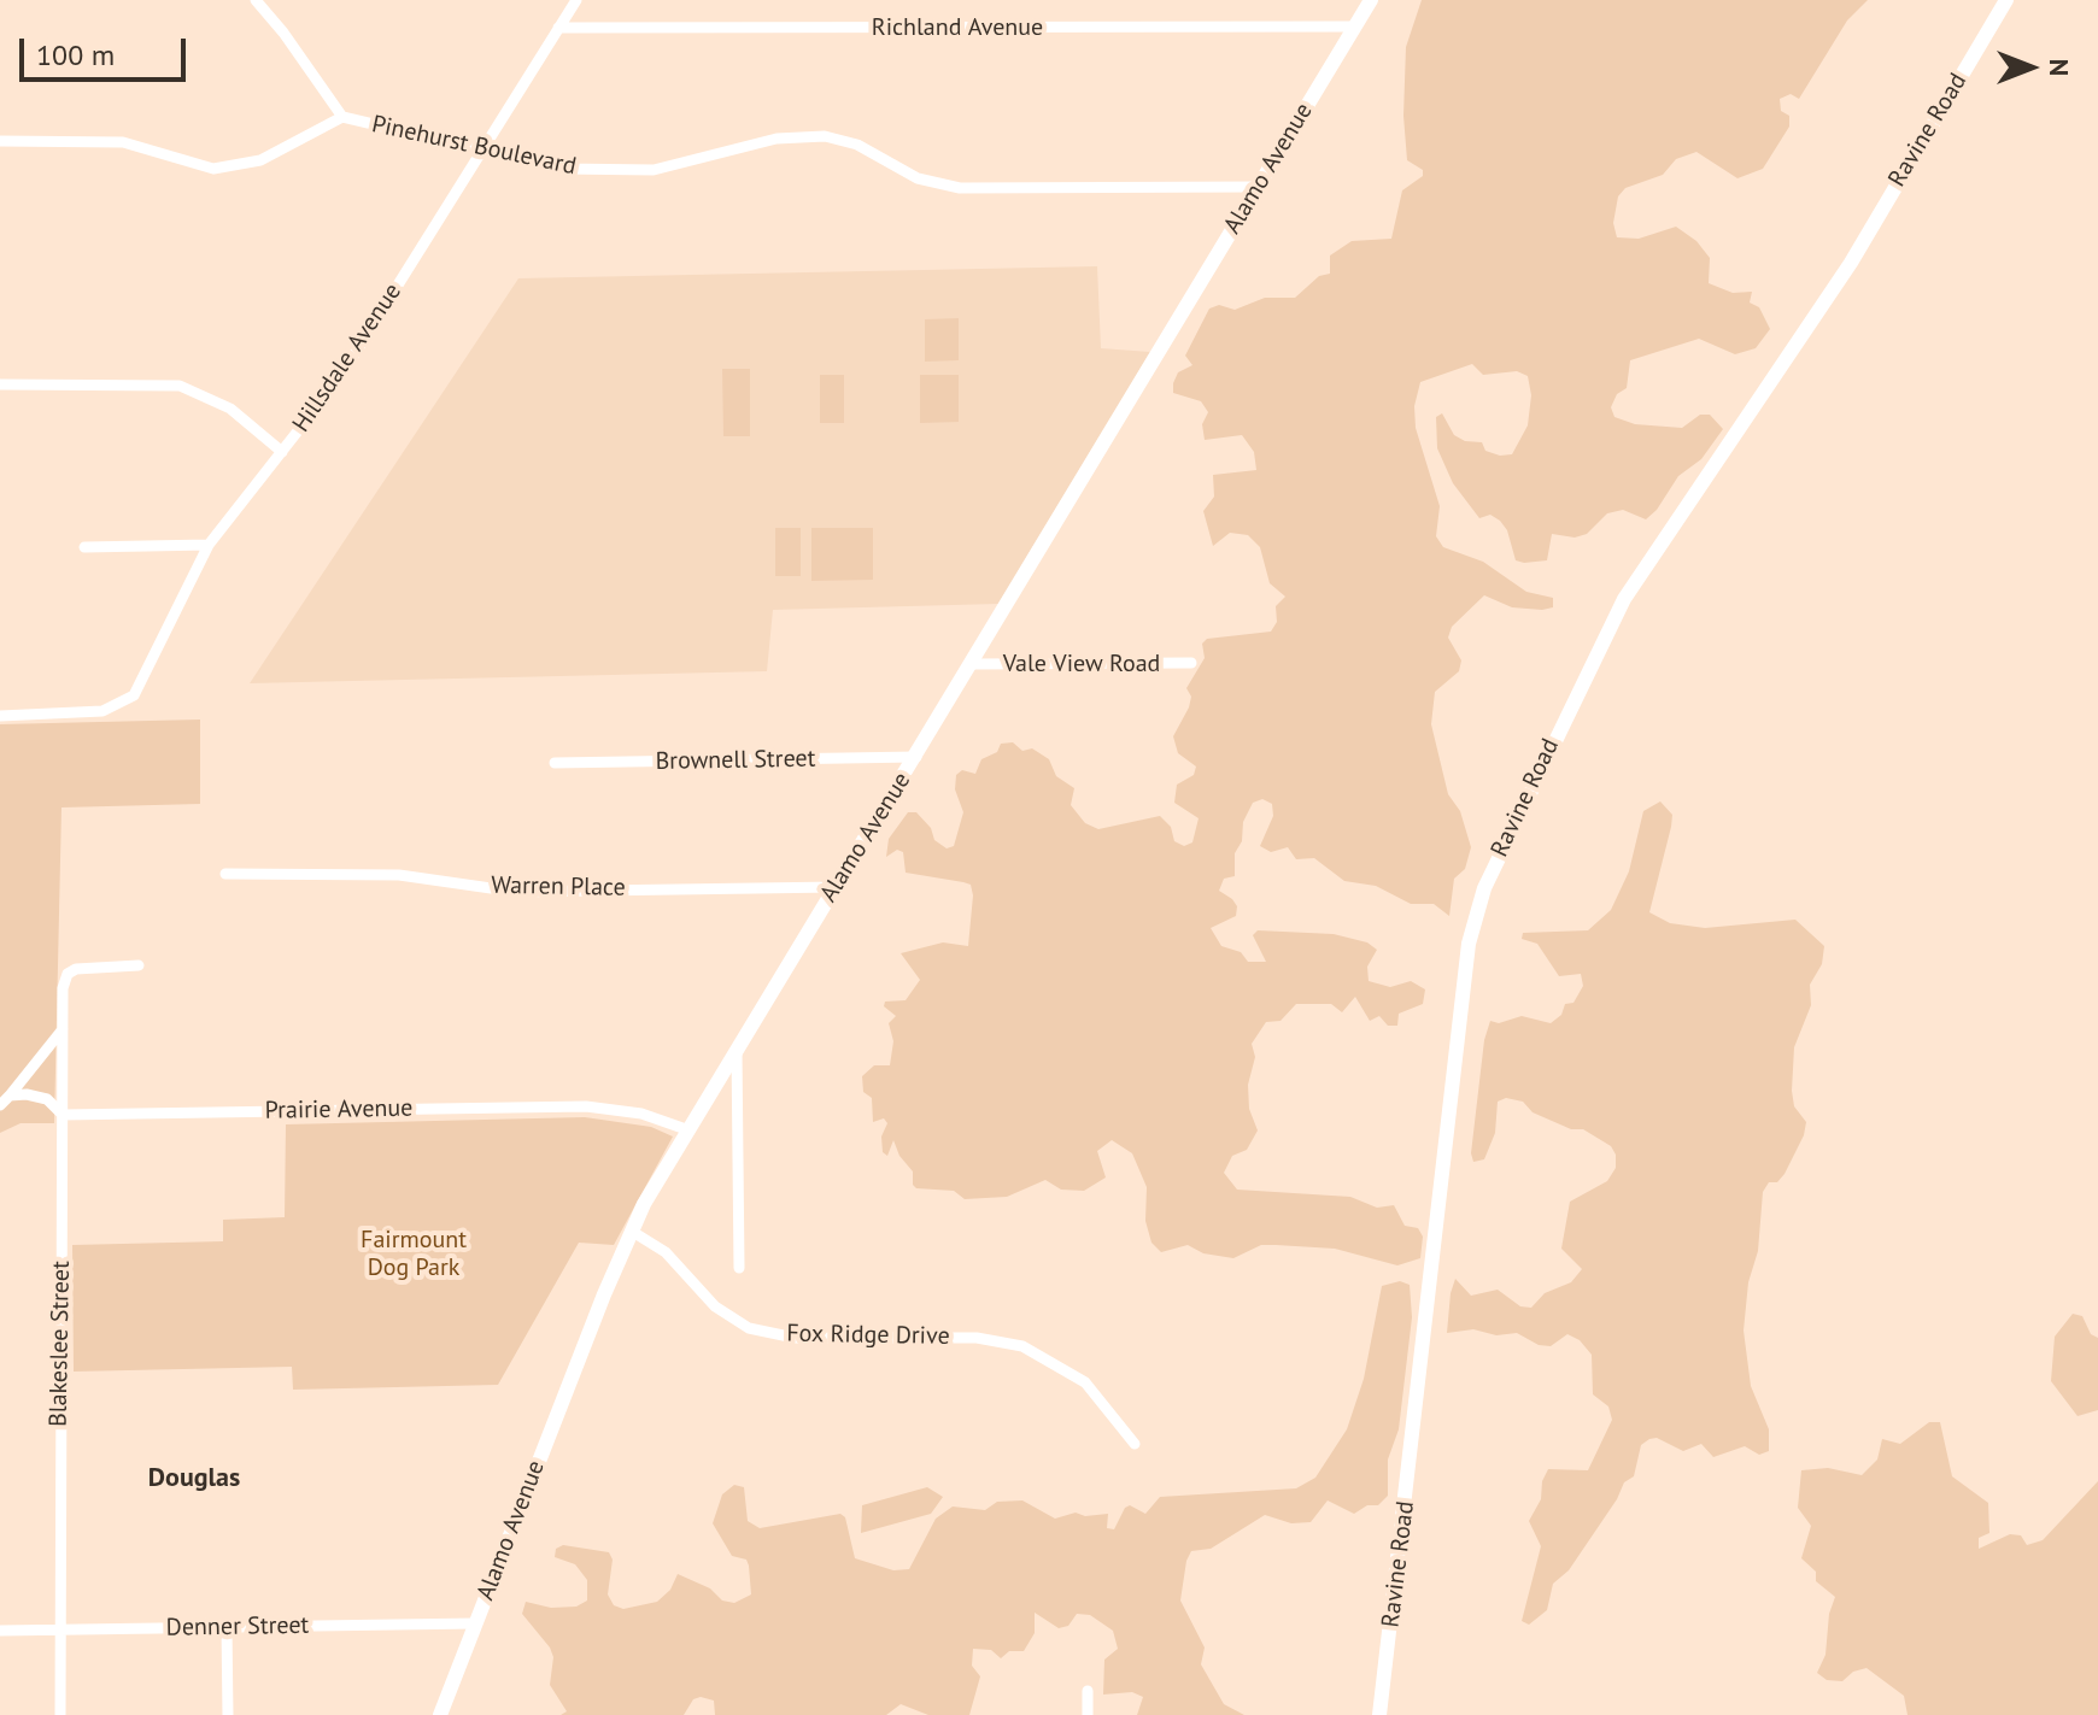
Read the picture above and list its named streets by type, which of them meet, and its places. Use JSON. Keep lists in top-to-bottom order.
{
  "streets": {
    "street": [
      "Richland Avenue",
      "Ravine Road",
      "Pinehurst Boulevard",
      "Alamo Avenue",
      "Hillsdale Avenue",
      "Vale View Road",
      "Brownell Street",
      "Warren Place",
      "Prairie Avenue",
      "Fox Ridge Drive",
      "Blakeslee Street",
      "Denner Street"
    ]
  },
  "crossings": [
    ["Richland Avenue", "Alamo Avenue"],
    ["Richland Avenue", "Hillsdale Avenue"],
    ["Pinehurst Boulevard", "Alamo Avenue"],
    ["Pinehurst Boulevard", "Hillsdale Avenue"],
    ["Alamo Avenue", "Vale View Road"],
    ["Alamo Avenue", "Brownell Street"],
    ["Alamo Avenue", "Warren Place"],
    ["Alamo Avenue", "Prairie Avenue"],
    ["Alamo Avenue", "Fox Ridge Drive"],
    ["Alamo Avenue", "Denner Street"],
    ["Prairie Avenue", "Blakeslee Street"],
    ["Blakeslee Street", "Denner Street"]
  ],
  "districts": ["Douglas"],
  "parks": ["Fairmount Dog Park"],
  "scale_bar": "100 m",
  "north": "right"
}
